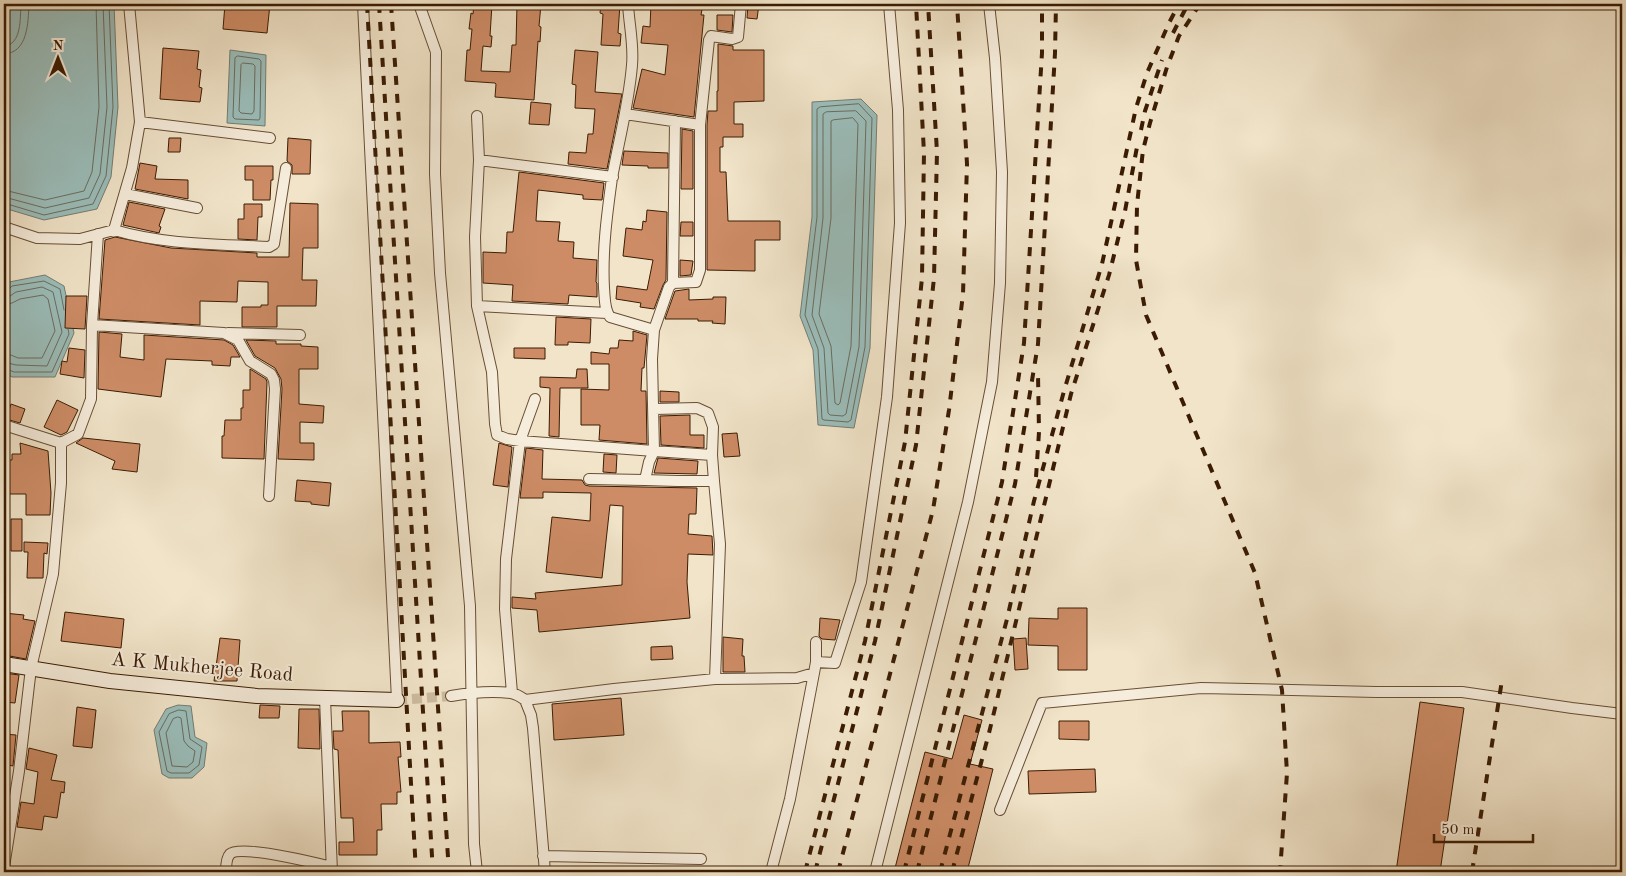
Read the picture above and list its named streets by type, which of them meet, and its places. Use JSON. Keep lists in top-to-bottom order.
{
  "streets": {
    "street": ["A K Mukherjee Road"]
  },
  "scale_bar": "50 m",
  "north": "top"
}
